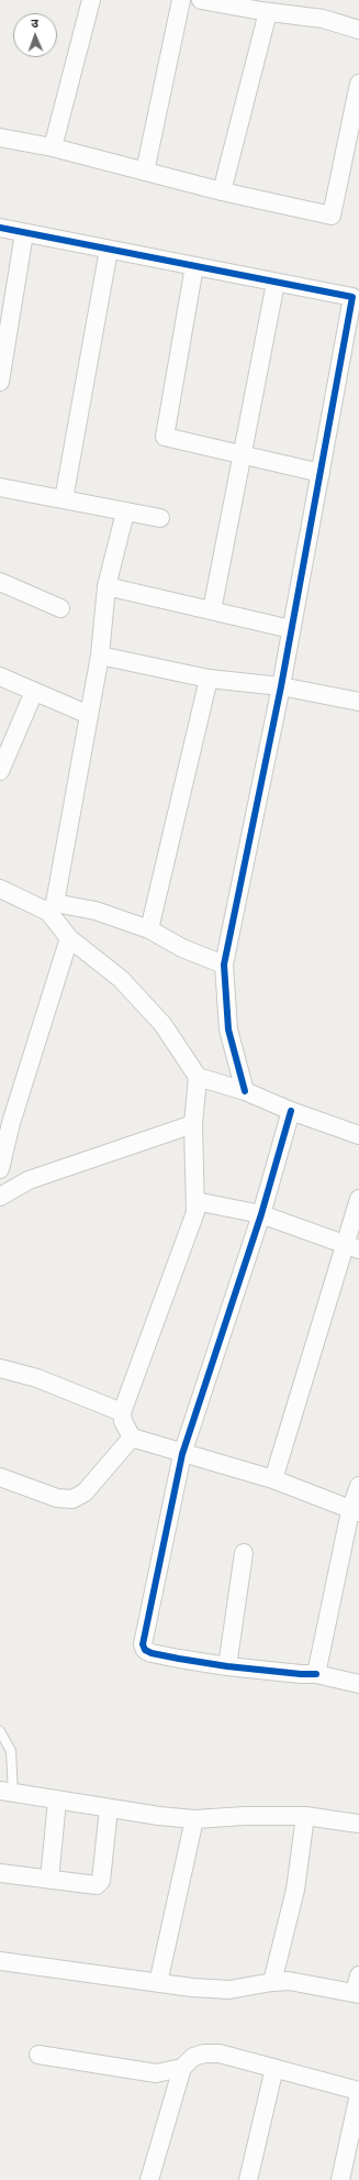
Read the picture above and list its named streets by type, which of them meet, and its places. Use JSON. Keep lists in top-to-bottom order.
{
  "north": "top"
}
